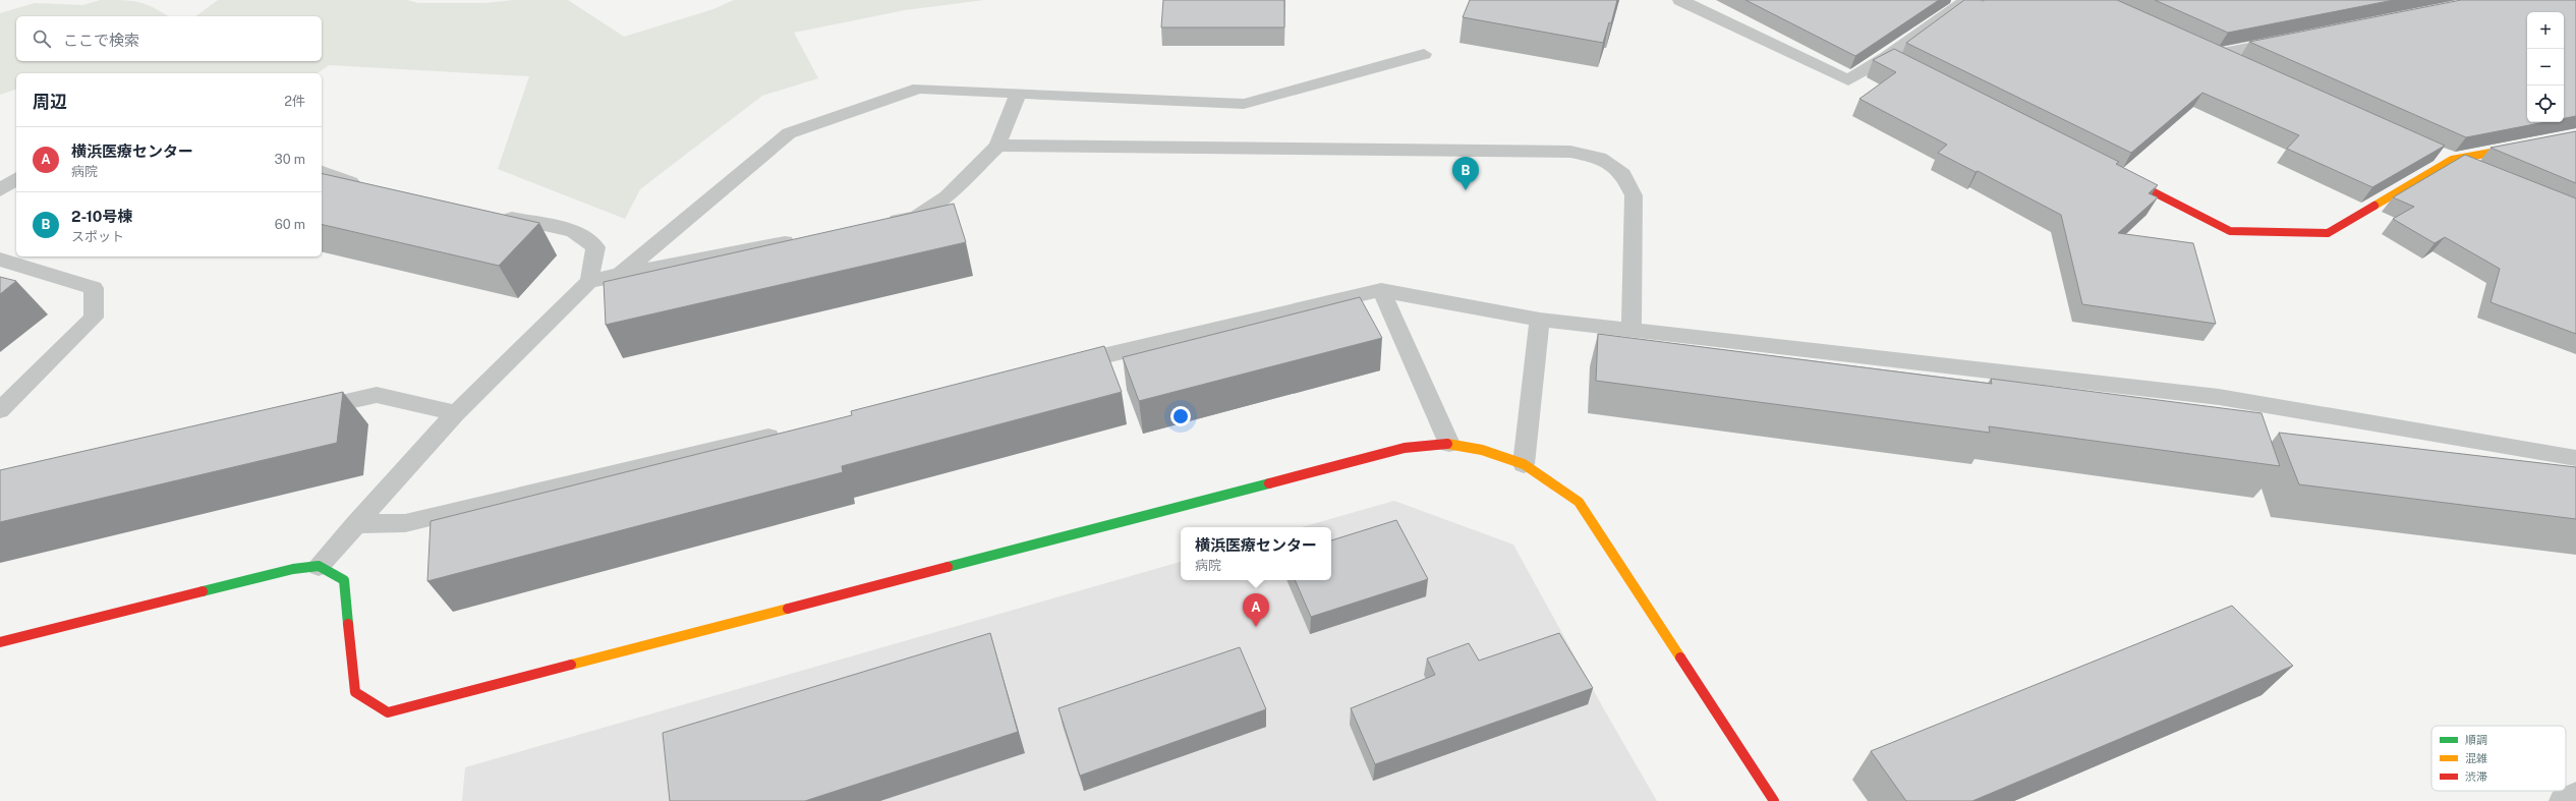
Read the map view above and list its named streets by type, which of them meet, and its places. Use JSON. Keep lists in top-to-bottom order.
{
  "legend": ["順調", "混雑", "渋滞"],
  "page": {
    "map_buttons": ["+", "−"],
    "search": "ここで検索",
    "heading": ["周辺", "2件"],
    "list": [
      {
        "mark": "A",
        "name": "横浜医療センター",
        "note": "病院",
        "value": "30 m"
      },
      {
        "mark": "B",
        "name": "2-10号棟",
        "note": "スポット",
        "value": "60 m"
      }
    ],
    "pins": ["B", "A"],
    "popup": ["横浜医療センター", "病院"]
  }
}
